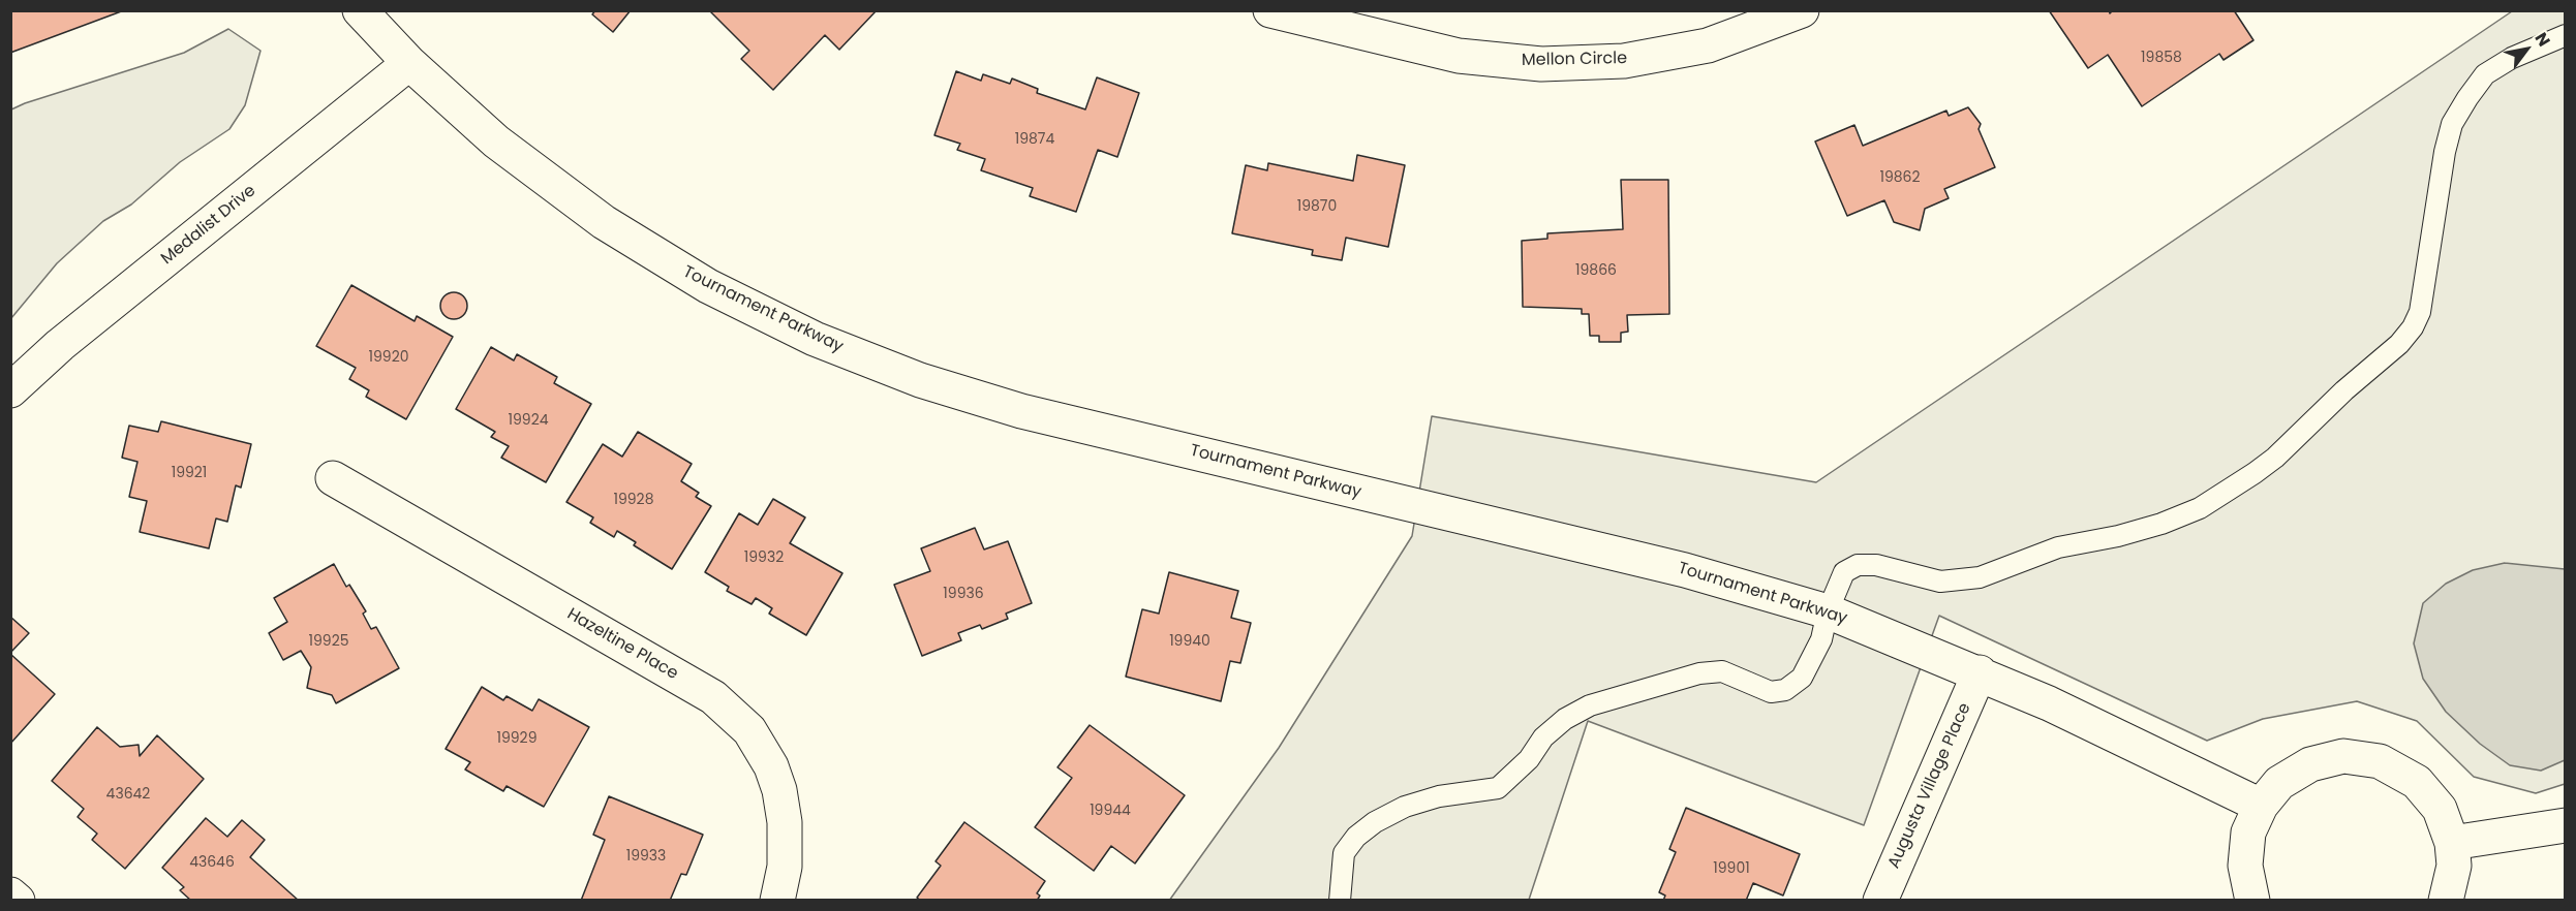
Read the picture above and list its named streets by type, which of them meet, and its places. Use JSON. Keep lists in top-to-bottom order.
{
  "streets": {
    "street": [
      "Mellon Circle",
      "Medalist Drive",
      "Tournament Parkway",
      "Hazeltine Place",
      "Augusta Village Place"
    ]
  },
  "crossings": [
    ["Medalist Drive", "Tournament Parkway"],
    ["Tournament Parkway", "Augusta Village Place"]
  ],
  "house_numbers": [
    "19858",
    "19874",
    "19862",
    "19870",
    "19866",
    "19920",
    "19924",
    "19921",
    "19928",
    "19932",
    "19936",
    "19925",
    "19940",
    "19929",
    "43642",
    "19944",
    "19933",
    "43646",
    "19901"
  ],
  "north": "top right"
}
